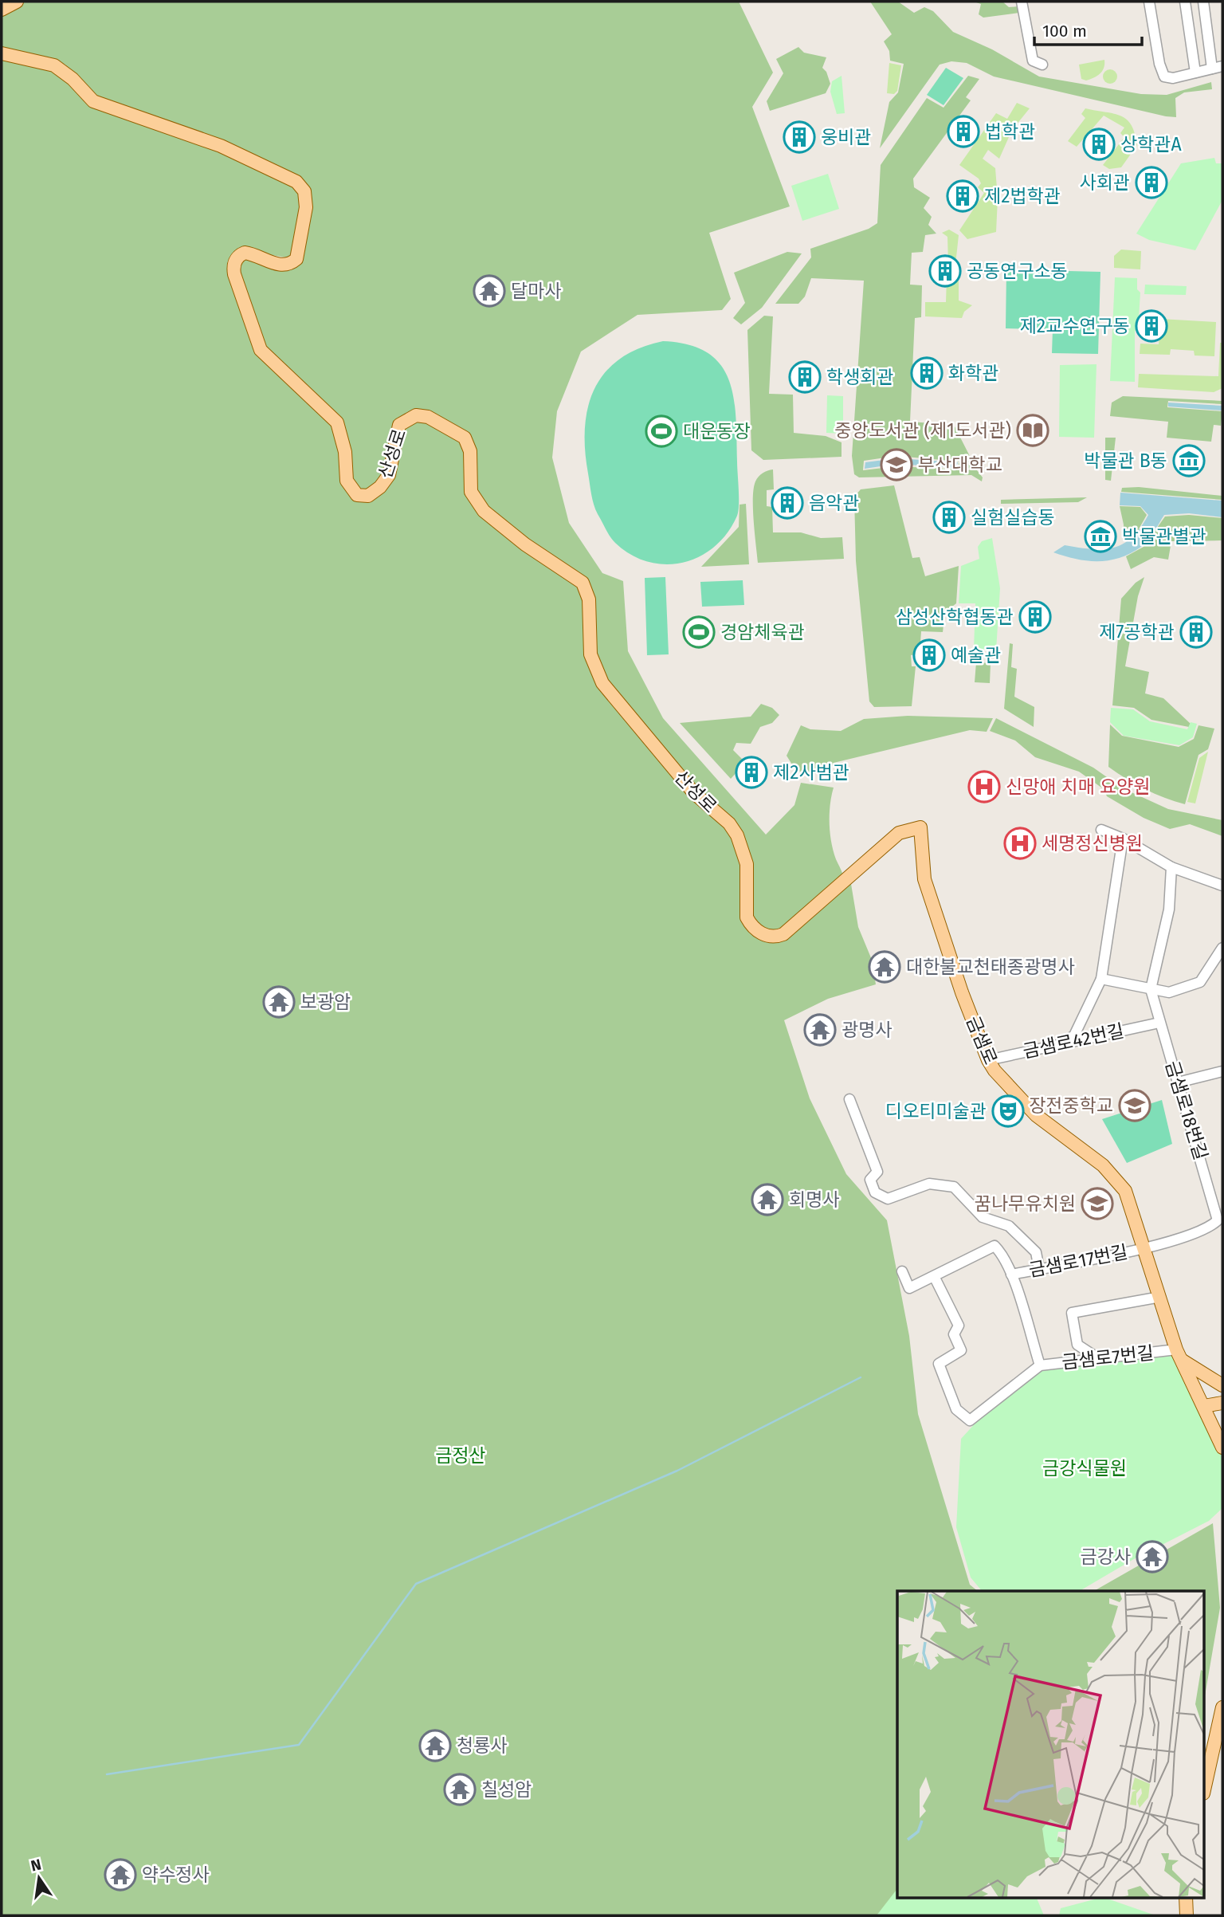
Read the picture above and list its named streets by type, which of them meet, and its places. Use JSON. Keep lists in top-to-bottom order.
{
  "streets": {
    "main road": ["산성로", "금샘로"],
    "street": [
      "금샘로42번길",
      "금샘로18번길",
      "금샘로17번길",
      "금샘로7번길"
    ]
  },
  "crossings": [
    ["산성로", "금샘로"],
    ["금샘로", "금샘로42번길"],
    ["금샘로", "금샘로18번길"],
    ["금샘로", "금샘로17번길"],
    ["금샘로", "금샘로7번길"],
    ["금샘로42번길", "금샘로18번길"],
    ["금샘로18번길", "금샘로17번길"],
    ["금샘로17번길", "금샘로7번길"]
  ],
  "parks": ["금정산", "금강식물원"],
  "places": {
    "building": [
      "법학관",
      "웅비관",
      "상학관A",
      "사회관",
      "제2법학관",
      "공동연구소동",
      "제2교수연구동",
      "화학관",
      "학생회관",
      "음악관",
      "실험실습동",
      "삼성산학협동관",
      "제7공학관",
      "예술관",
      "제2사범관"
    ],
    "temple": [
      "달마사",
      "대한불교천태종광명사",
      "보광암",
      "광명사",
      "회명사",
      "금강사",
      "청룡사",
      "칠성암",
      "약수정사"
    ],
    "library": ["중앙도서관 (제1도서관)"],
    "sports": ["대운동장", "경암체육관"],
    "museum": ["박물관 B동", "박물관별관"],
    "school or university": ["부산대학교", "장전중학교", "꿈나무유치원"],
    "hospital": ["신망애 치매 요양원", "세명정신병원"],
    "theatre": ["디오티미술관"]
  },
  "scale_bar": "100 m",
  "north": "top"
}
